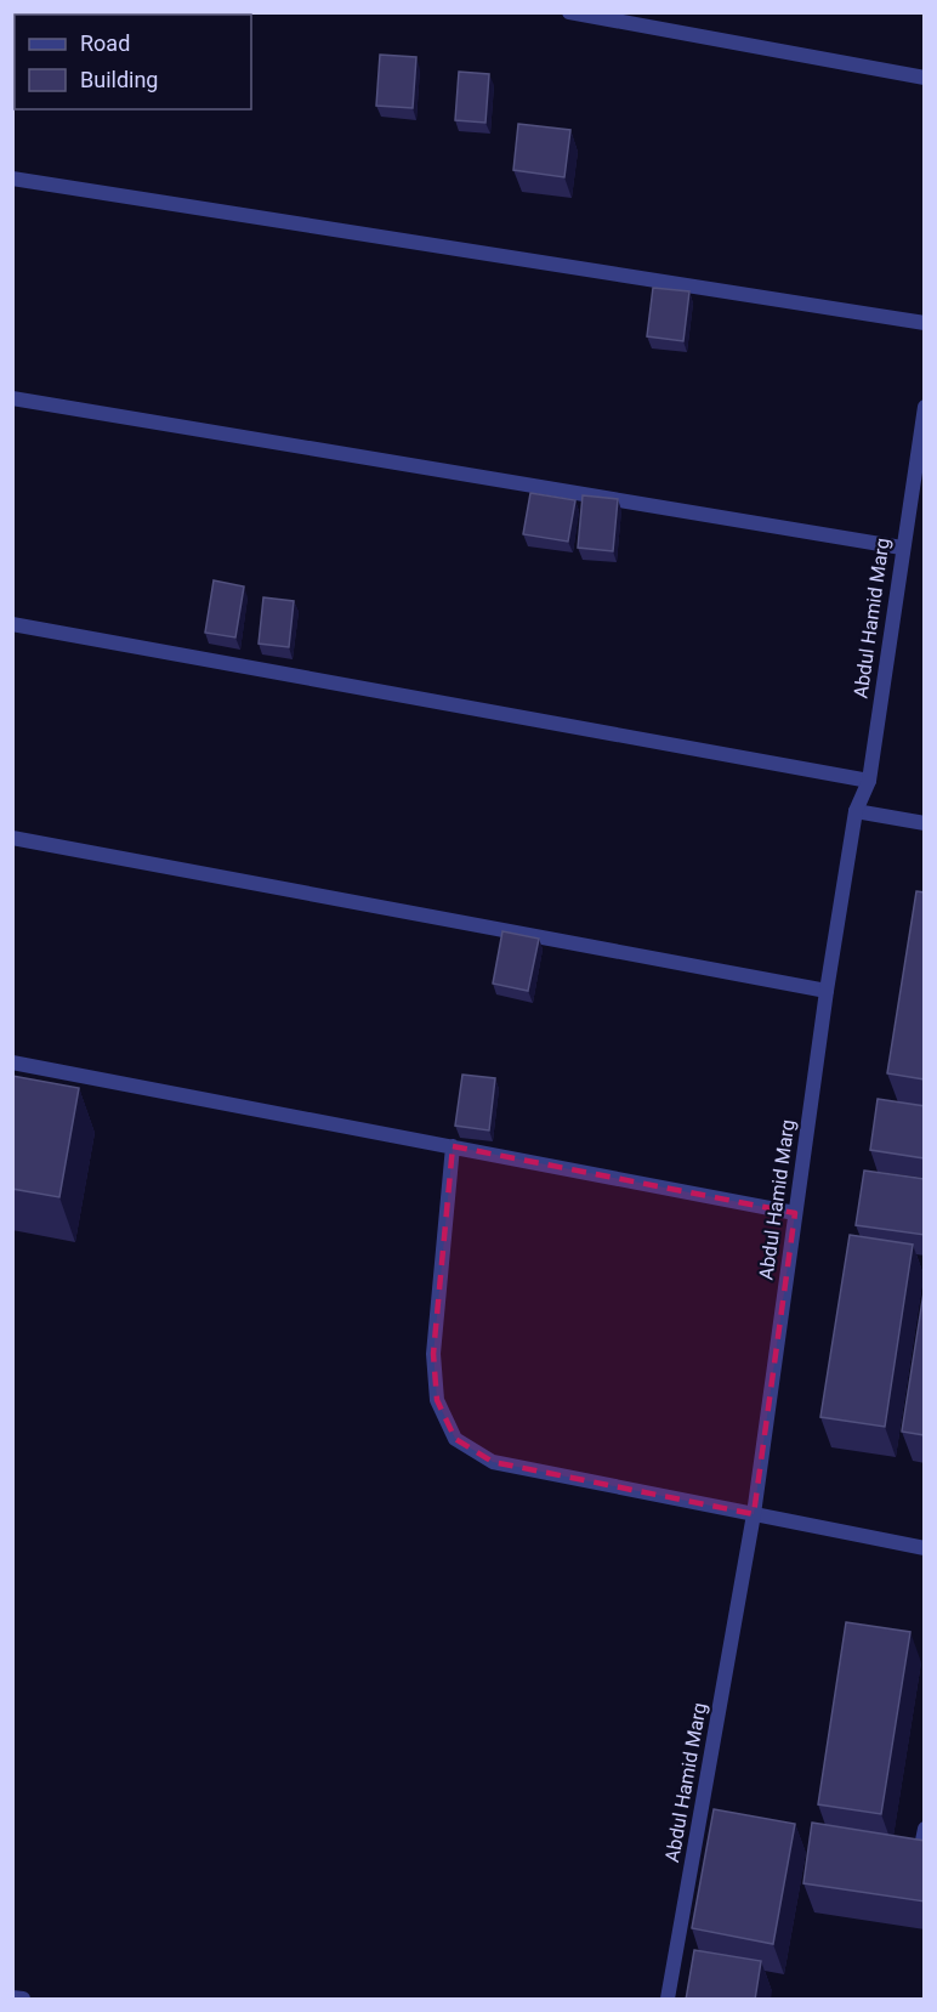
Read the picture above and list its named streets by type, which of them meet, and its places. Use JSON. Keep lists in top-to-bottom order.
{
  "streets": {
    "street": ["Abdul Hamid Marg"]
  },
  "legend": ["Road", "Building"]
}
